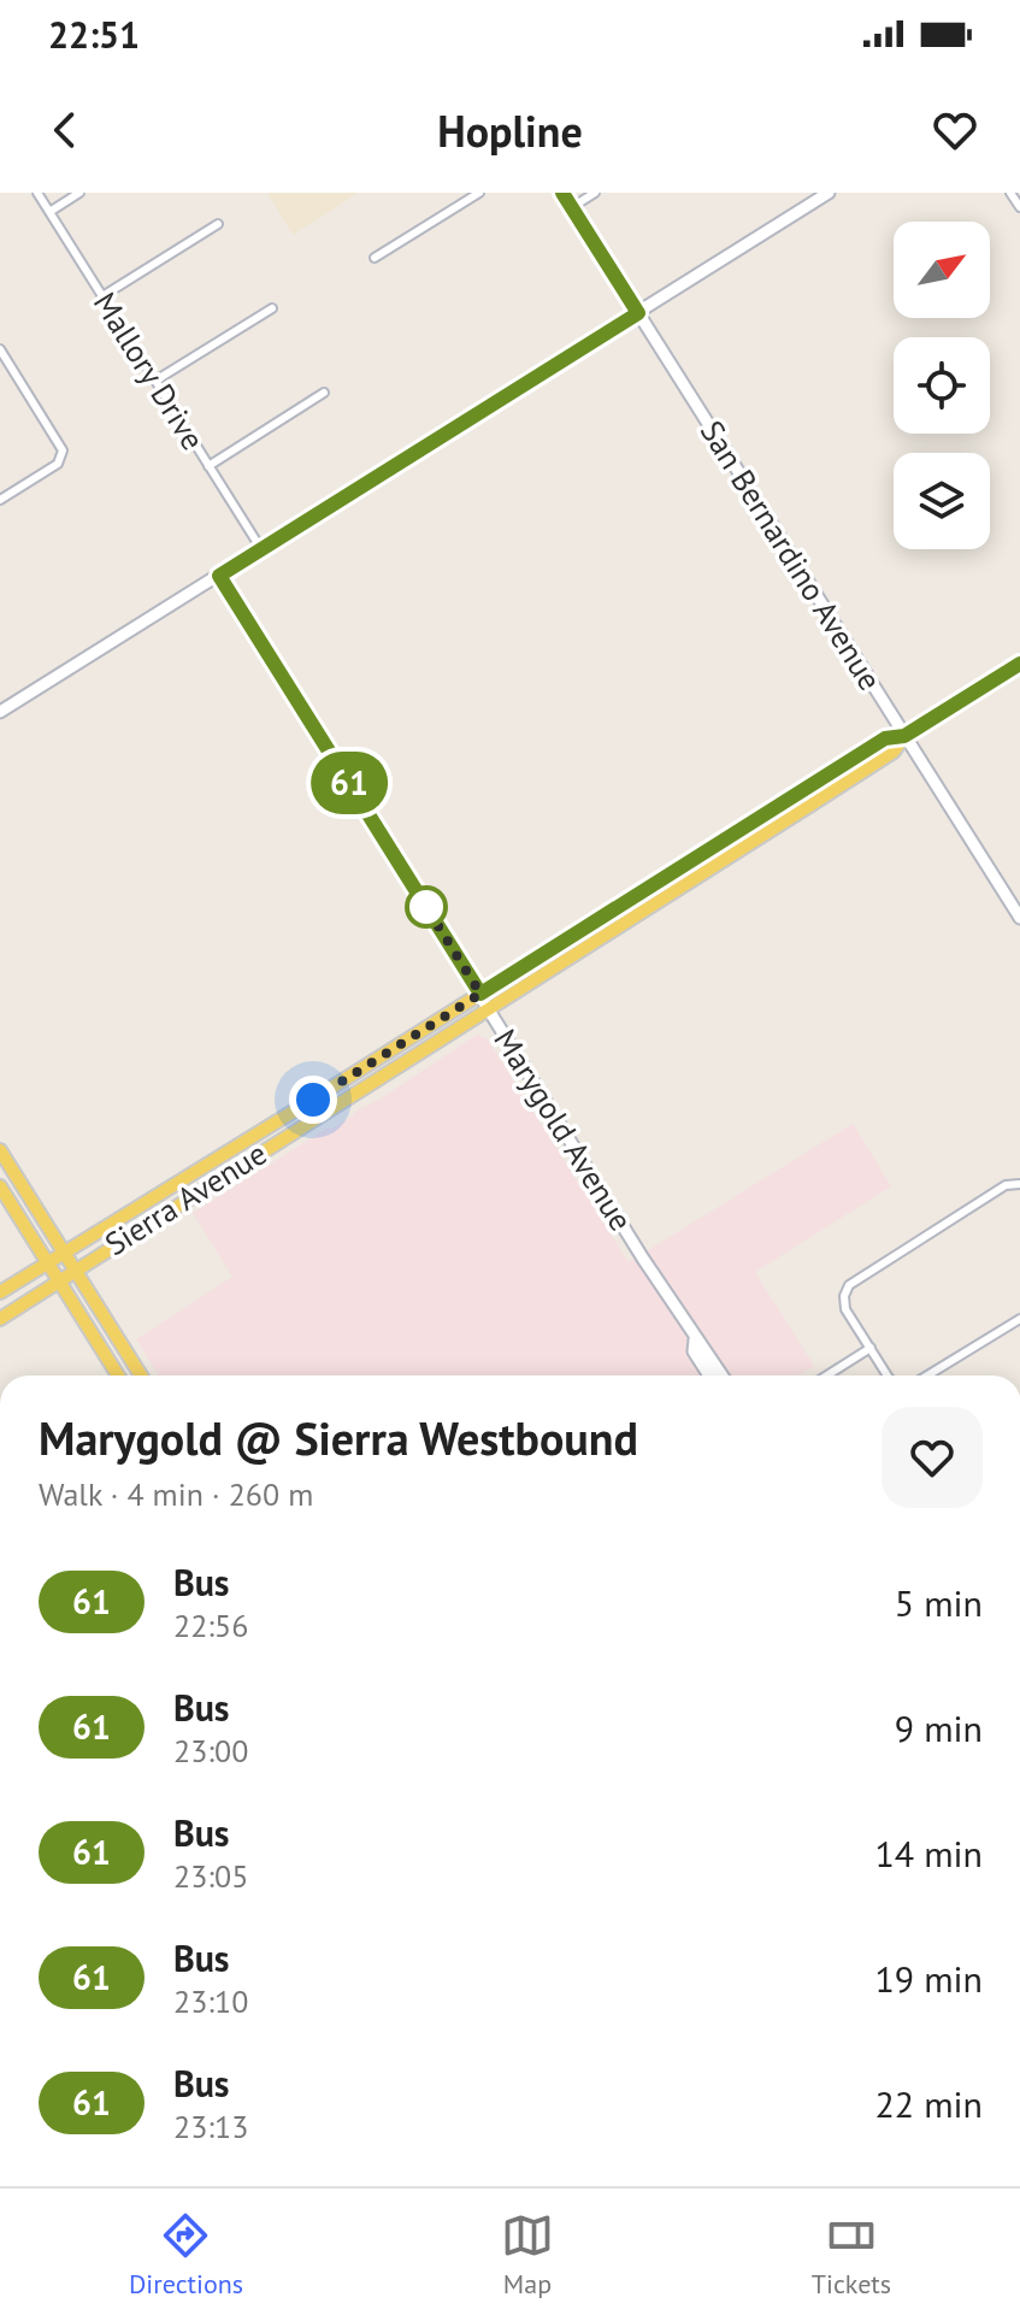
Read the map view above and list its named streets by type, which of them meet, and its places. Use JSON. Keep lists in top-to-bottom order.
{
  "streets": {
    "main road": ["Sierra Avenue"],
    "street": ["Mallory Drive", "San Bernardino Avenue", "Marygold Avenue"]
  },
  "crossings": [
    ["San Bernardino Avenue", "Sierra Avenue"],
    ["Marygold Avenue", "Sierra Avenue"]
  ],
  "lines": ["bus line 61"],
  "north": "top right",
  "page": {
    "status": "22:51",
    "header": "Hopline",
    "on_map": "61",
    "heading": ["Marygold @ Sierra Westbound", "Walk · 4 min · 260 m"],
    "list": [
      {
        "mark": "61",
        "name": "Bus",
        "note": "22:56",
        "value": "5 min"
      },
      {
        "mark": "61",
        "name": "Bus",
        "note": "23:00",
        "value": "9 min"
      },
      {
        "mark": "61",
        "name": "Bus",
        "note": "23:05",
        "value": "14 min"
      },
      {
        "mark": "61",
        "name": "Bus",
        "note": "23:10",
        "value": "19 min"
      },
      {
        "mark": "61",
        "name": "Bus",
        "note": "23:13",
        "value": "22 min"
      }
    ],
    "tabs": ["Directions", "Map", "Tickets"]
  }
}
